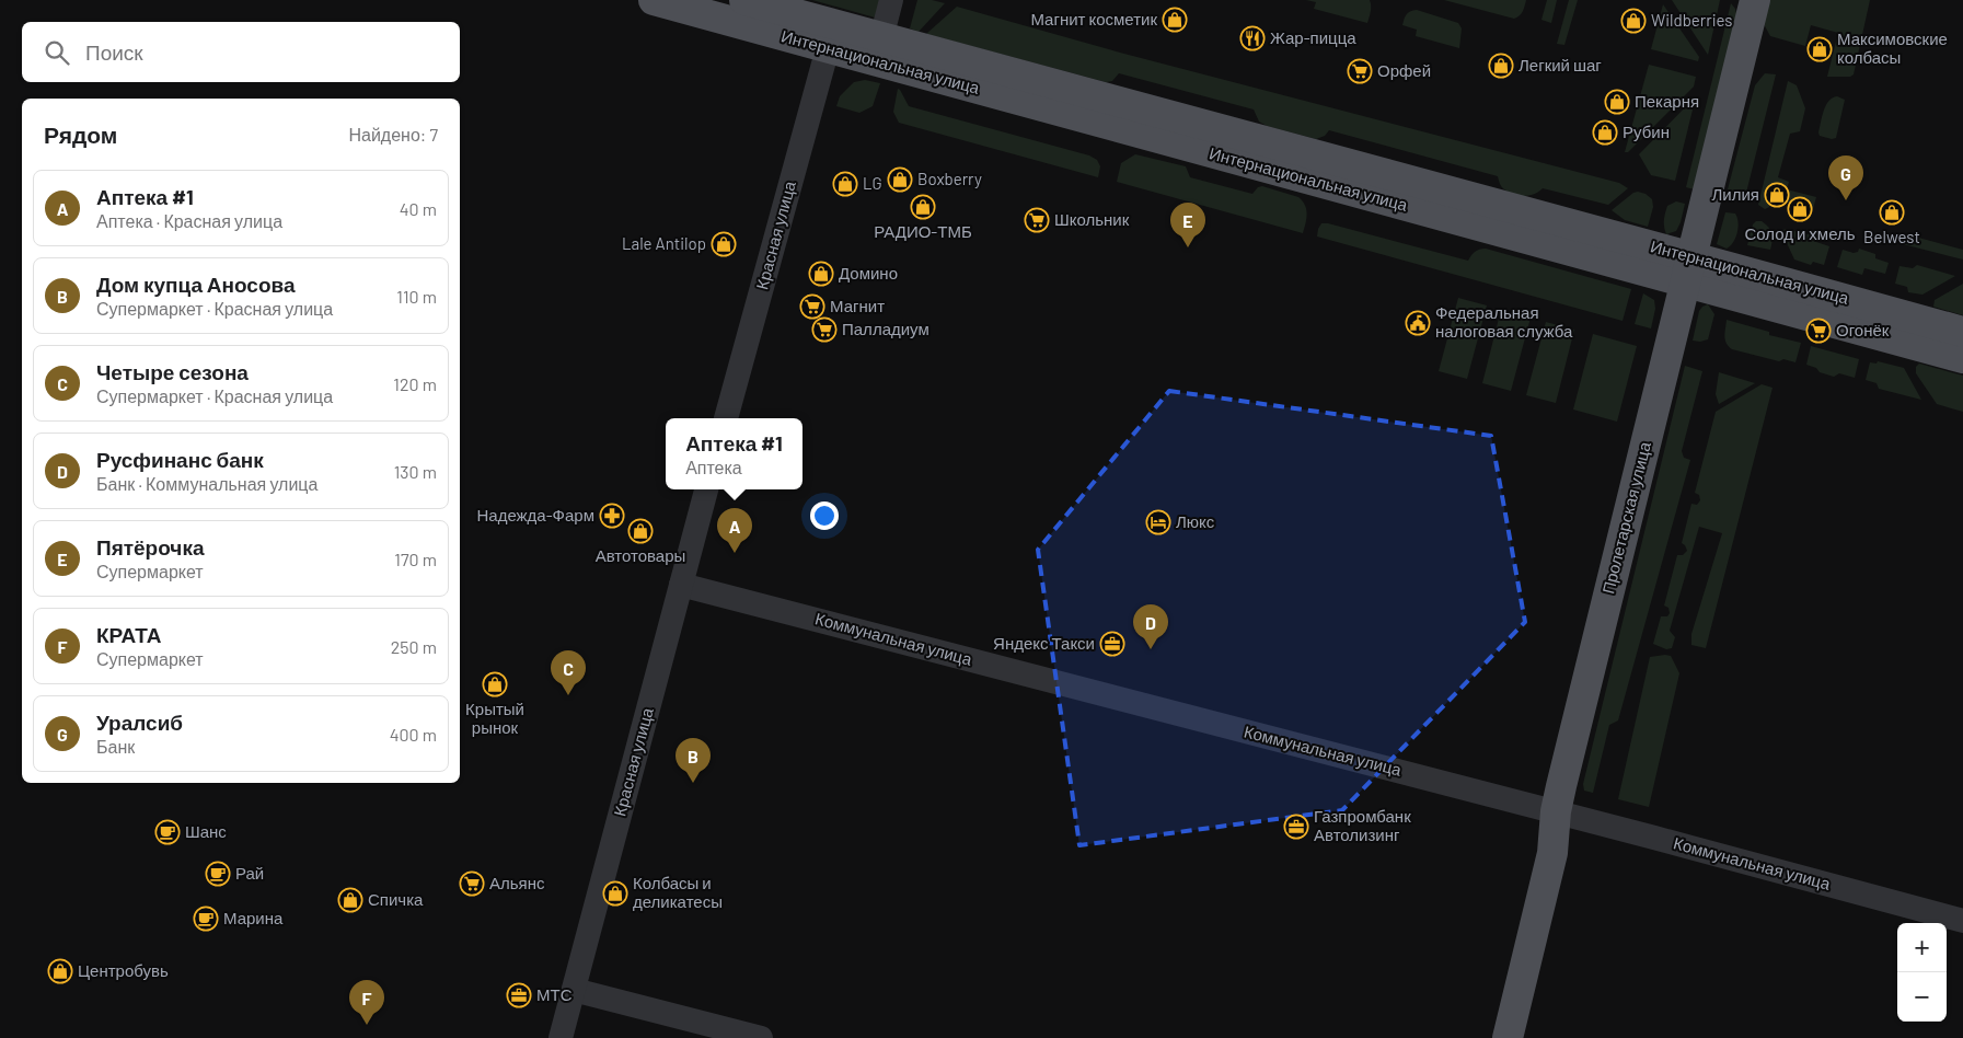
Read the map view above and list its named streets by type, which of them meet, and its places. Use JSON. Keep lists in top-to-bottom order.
{
  "streets": {
    "main road": ["Интернациональная улица", "Пролетарская улица"],
    "street": ["Красная улица", "Коммунальная улица"]
  },
  "crossings": [
    ["Интернациональная улица", "Красная улица"],
    ["Интернациональная улица", "Пролетарская улица"],
    ["Красная улица", "Коммунальная улица"],
    ["Пролетарская улица", "Коммунальная улица"]
  ],
  "places": {
    "shop": [
      "Магнит косметик",
      "Wildberries",
      "Максимовские колбасы",
      "Легкий шаг",
      "Пекарня",
      "Рубин",
      "Boxberry",
      "LG",
      "Лилия",
      "РАДИО-ТМБ",
      "Солод и хмель",
      "Belwest",
      "Lale Antilop",
      "Домино",
      "Автотовары",
      "Крытый рынок",
      "Колбасы и деликатесы",
      "Спичка",
      "Центробувь"
    ],
    "restaurant": ["Жар-пицца"],
    "supermarket": [
      "Орфей",
      "Школьник",
      "Магнит",
      "Палладиум",
      "Огонёк",
      "Альянс"
    ],
    "public building": ["Федеральная налоговая служба"],
    "pharmacy": ["Надежда-Фарм"],
    "hotel": ["Люкс"],
    "office": ["Яндекс Такси", "Газпромбанк Автолизинг", "МТС"],
    "cafe": ["Шанс", "Рай", "Марина"]
  },
  "page": {
    "search": "Поиск",
    "heading": ["Рядом", "Найдено: 7"],
    "pins": [
      "G",
      "E",
      "A",
      "D",
      "C",
      "B",
      "F"
    ],
    "list": [
      {
        "mark": "A",
        "name": "Аптека #1",
        "note": "Аптека · Красная улица",
        "value": "40 m"
      },
      {
        "mark": "B",
        "name": "Дом купца Аносова",
        "note": "Супермаркет · Красная улица",
        "value": "110 m"
      },
      {
        "mark": "C",
        "name": "Четыре сезона",
        "note": "Супермаркет · Красная улица",
        "value": "120 m"
      },
      {
        "mark": "D",
        "name": "Русфинанс банк",
        "note": "Банк · Коммунальная улица",
        "value": "130 m"
      },
      {
        "mark": "E",
        "name": "Пятёрочка",
        "note": "Супермаркет",
        "value": "170 m"
      },
      {
        "mark": "F",
        "name": "КРАТА",
        "note": "Супермаркет",
        "value": "250 m"
      },
      {
        "mark": "G",
        "name": "Уралсиб",
        "note": "Банк",
        "value": "400 m"
      }
    ],
    "popup": ["Аптека #1", "Аптека"],
    "map_buttons": ["+", "−"]
  }
}
